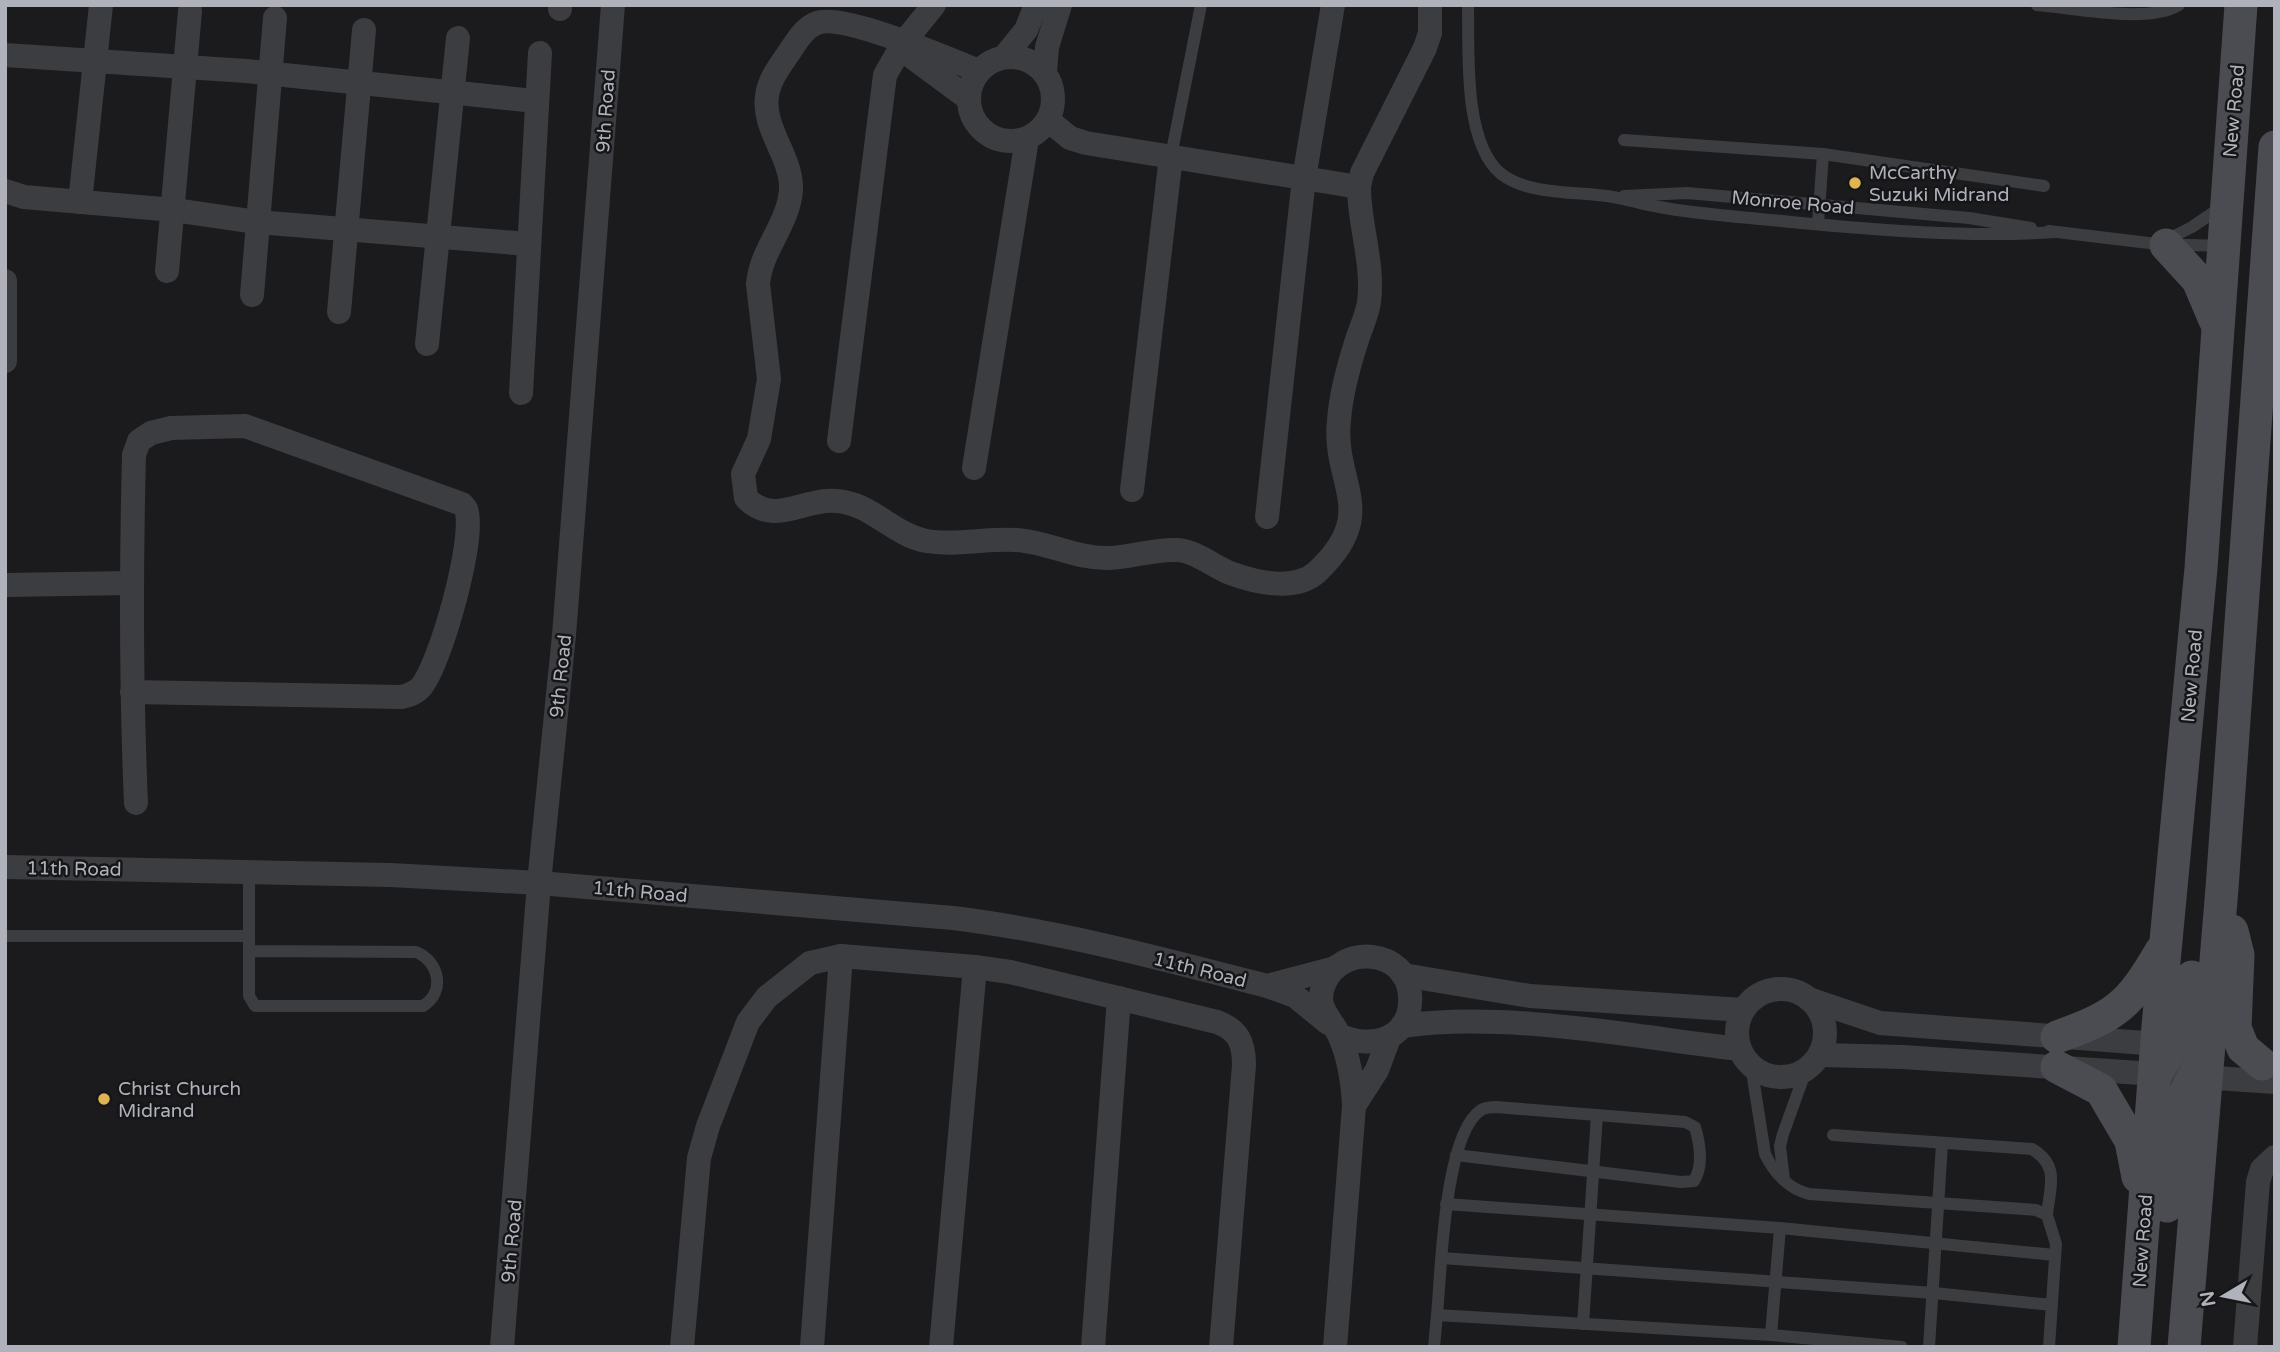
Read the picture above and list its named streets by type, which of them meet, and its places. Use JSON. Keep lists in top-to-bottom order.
{
  "streets": {
    "main road": ["New Road"],
    "street": ["9th Road", "11th Road"],
    "lane": ["Monroe Road"]
  },
  "crossings": [
    ["9th Road", "11th Road"],
    ["New Road", "Monroe Road"]
  ],
  "places": ["McCarthy Suzuki Midrand", "Christ Church Midrand"],
  "north": "left"
}
